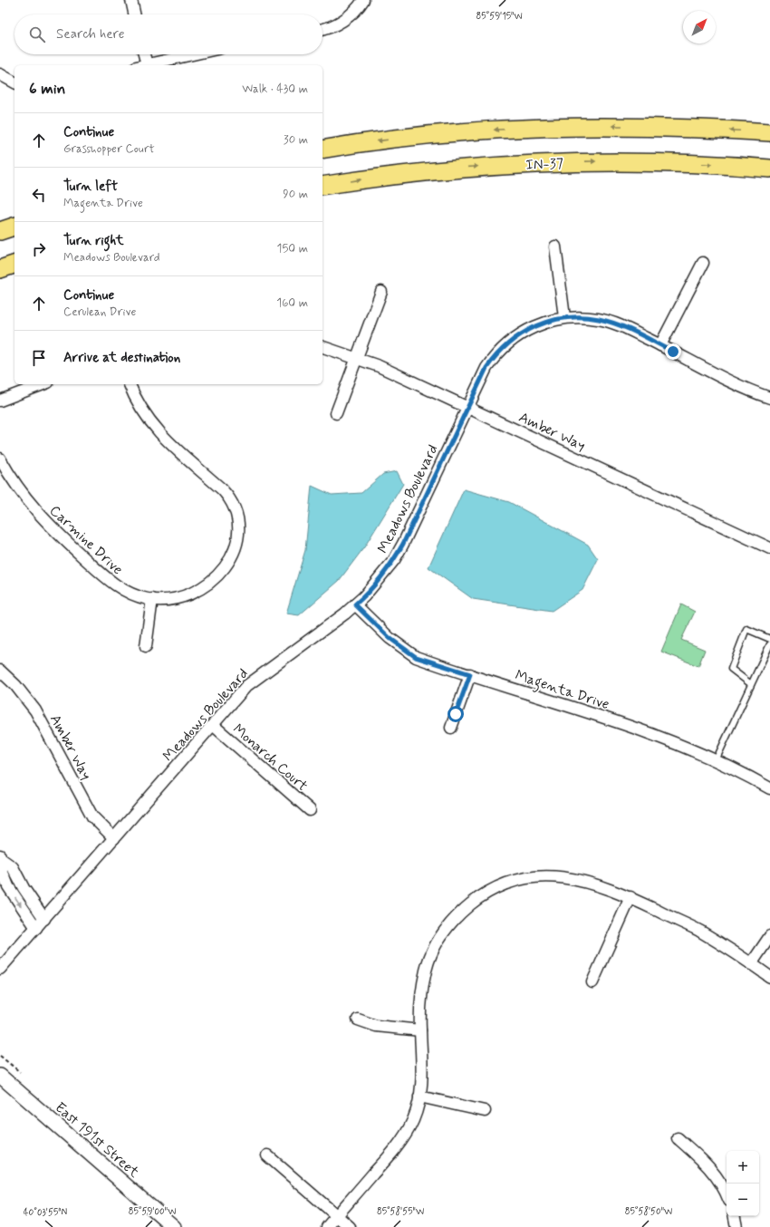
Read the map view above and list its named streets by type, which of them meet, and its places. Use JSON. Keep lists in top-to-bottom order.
{
  "streets": {
    "highway": ["IN-37"],
    "street": [
      "Amber Way",
      "Meadows Boulevard",
      "Carmine Drive",
      "Magenta Drive",
      "Monarch Court",
      "East 191st Street"
    ]
  },
  "crossings": [
    ["Amber Way", "Meadows Boulevard"],
    ["Meadows Boulevard", "Magenta Drive"],
    ["Meadows Boulevard", "Monarch Court"]
  ],
  "north": "top right",
  "page": {
    "search": "Search here",
    "heading": ["6 min", "Walk · 430 m"],
    "list": [
      ["Continue", "Grasshopper Court", "30 m"],
      ["Turn left", "Magenta Drive", "90 m"],
      ["Turn right", "Meadows Boulevard", "150 m"],
      ["Continue", "Cerulean Drive", "160 m"],
      "Arrive at destination"
    ],
    "map_buttons": ["+", "−"]
  },
  "coordinates": [
    "85°59'15\"W",
    "85°59'00\"W",
    "85°58'55\"W",
    "85°58'50\"W",
    "40°03'55\"N"
  ]
}
